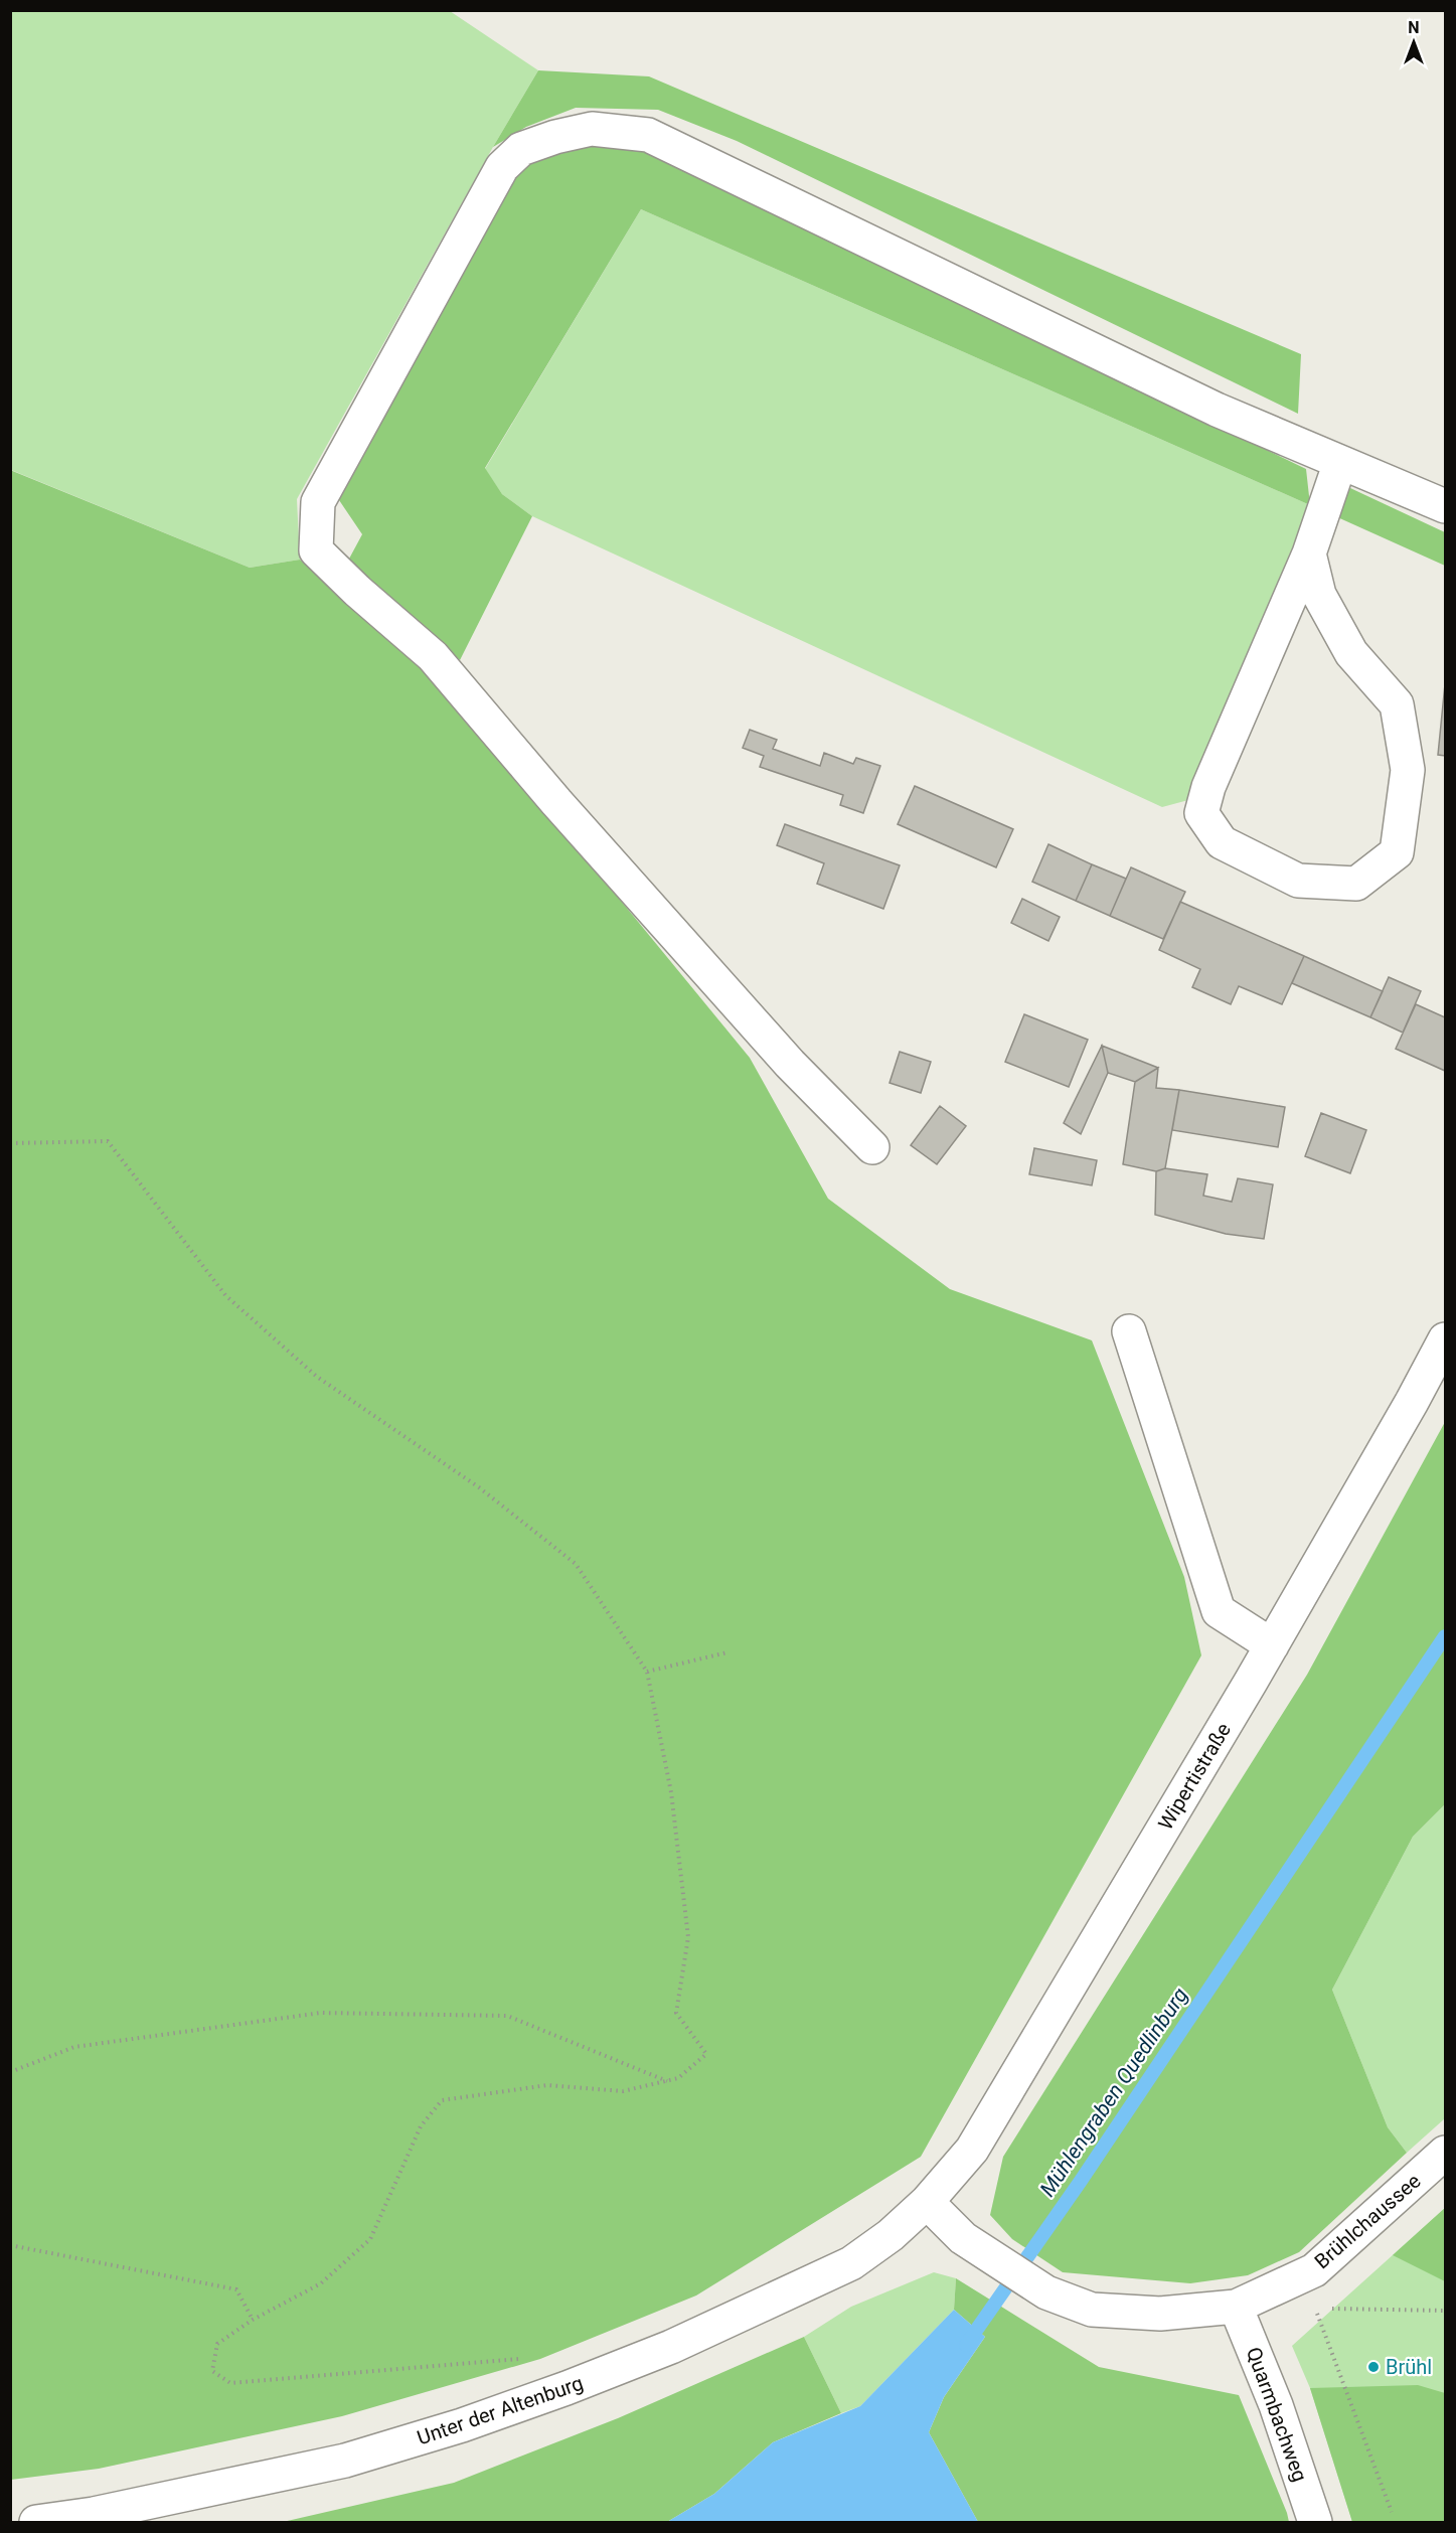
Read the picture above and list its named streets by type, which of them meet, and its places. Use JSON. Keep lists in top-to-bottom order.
{
  "streets": {
    "street": [
      "Wipertistraße",
      "Brühlchaussee",
      "Unter der Altenburg",
      "Quarmbachweg"
    ]
  },
  "crossings": [
    ["Wipertistraße", "Brühlchaussee"],
    ["Wipertistraße", "Unter der Altenburg"],
    ["Brühlchaussee", "Unter der Altenburg"],
    ["Brühlchaussee", "Quarmbachweg"]
  ],
  "water": ["Mühlengraben Quedlinburg"],
  "places": ["Brühl"],
  "north": "top"
}
